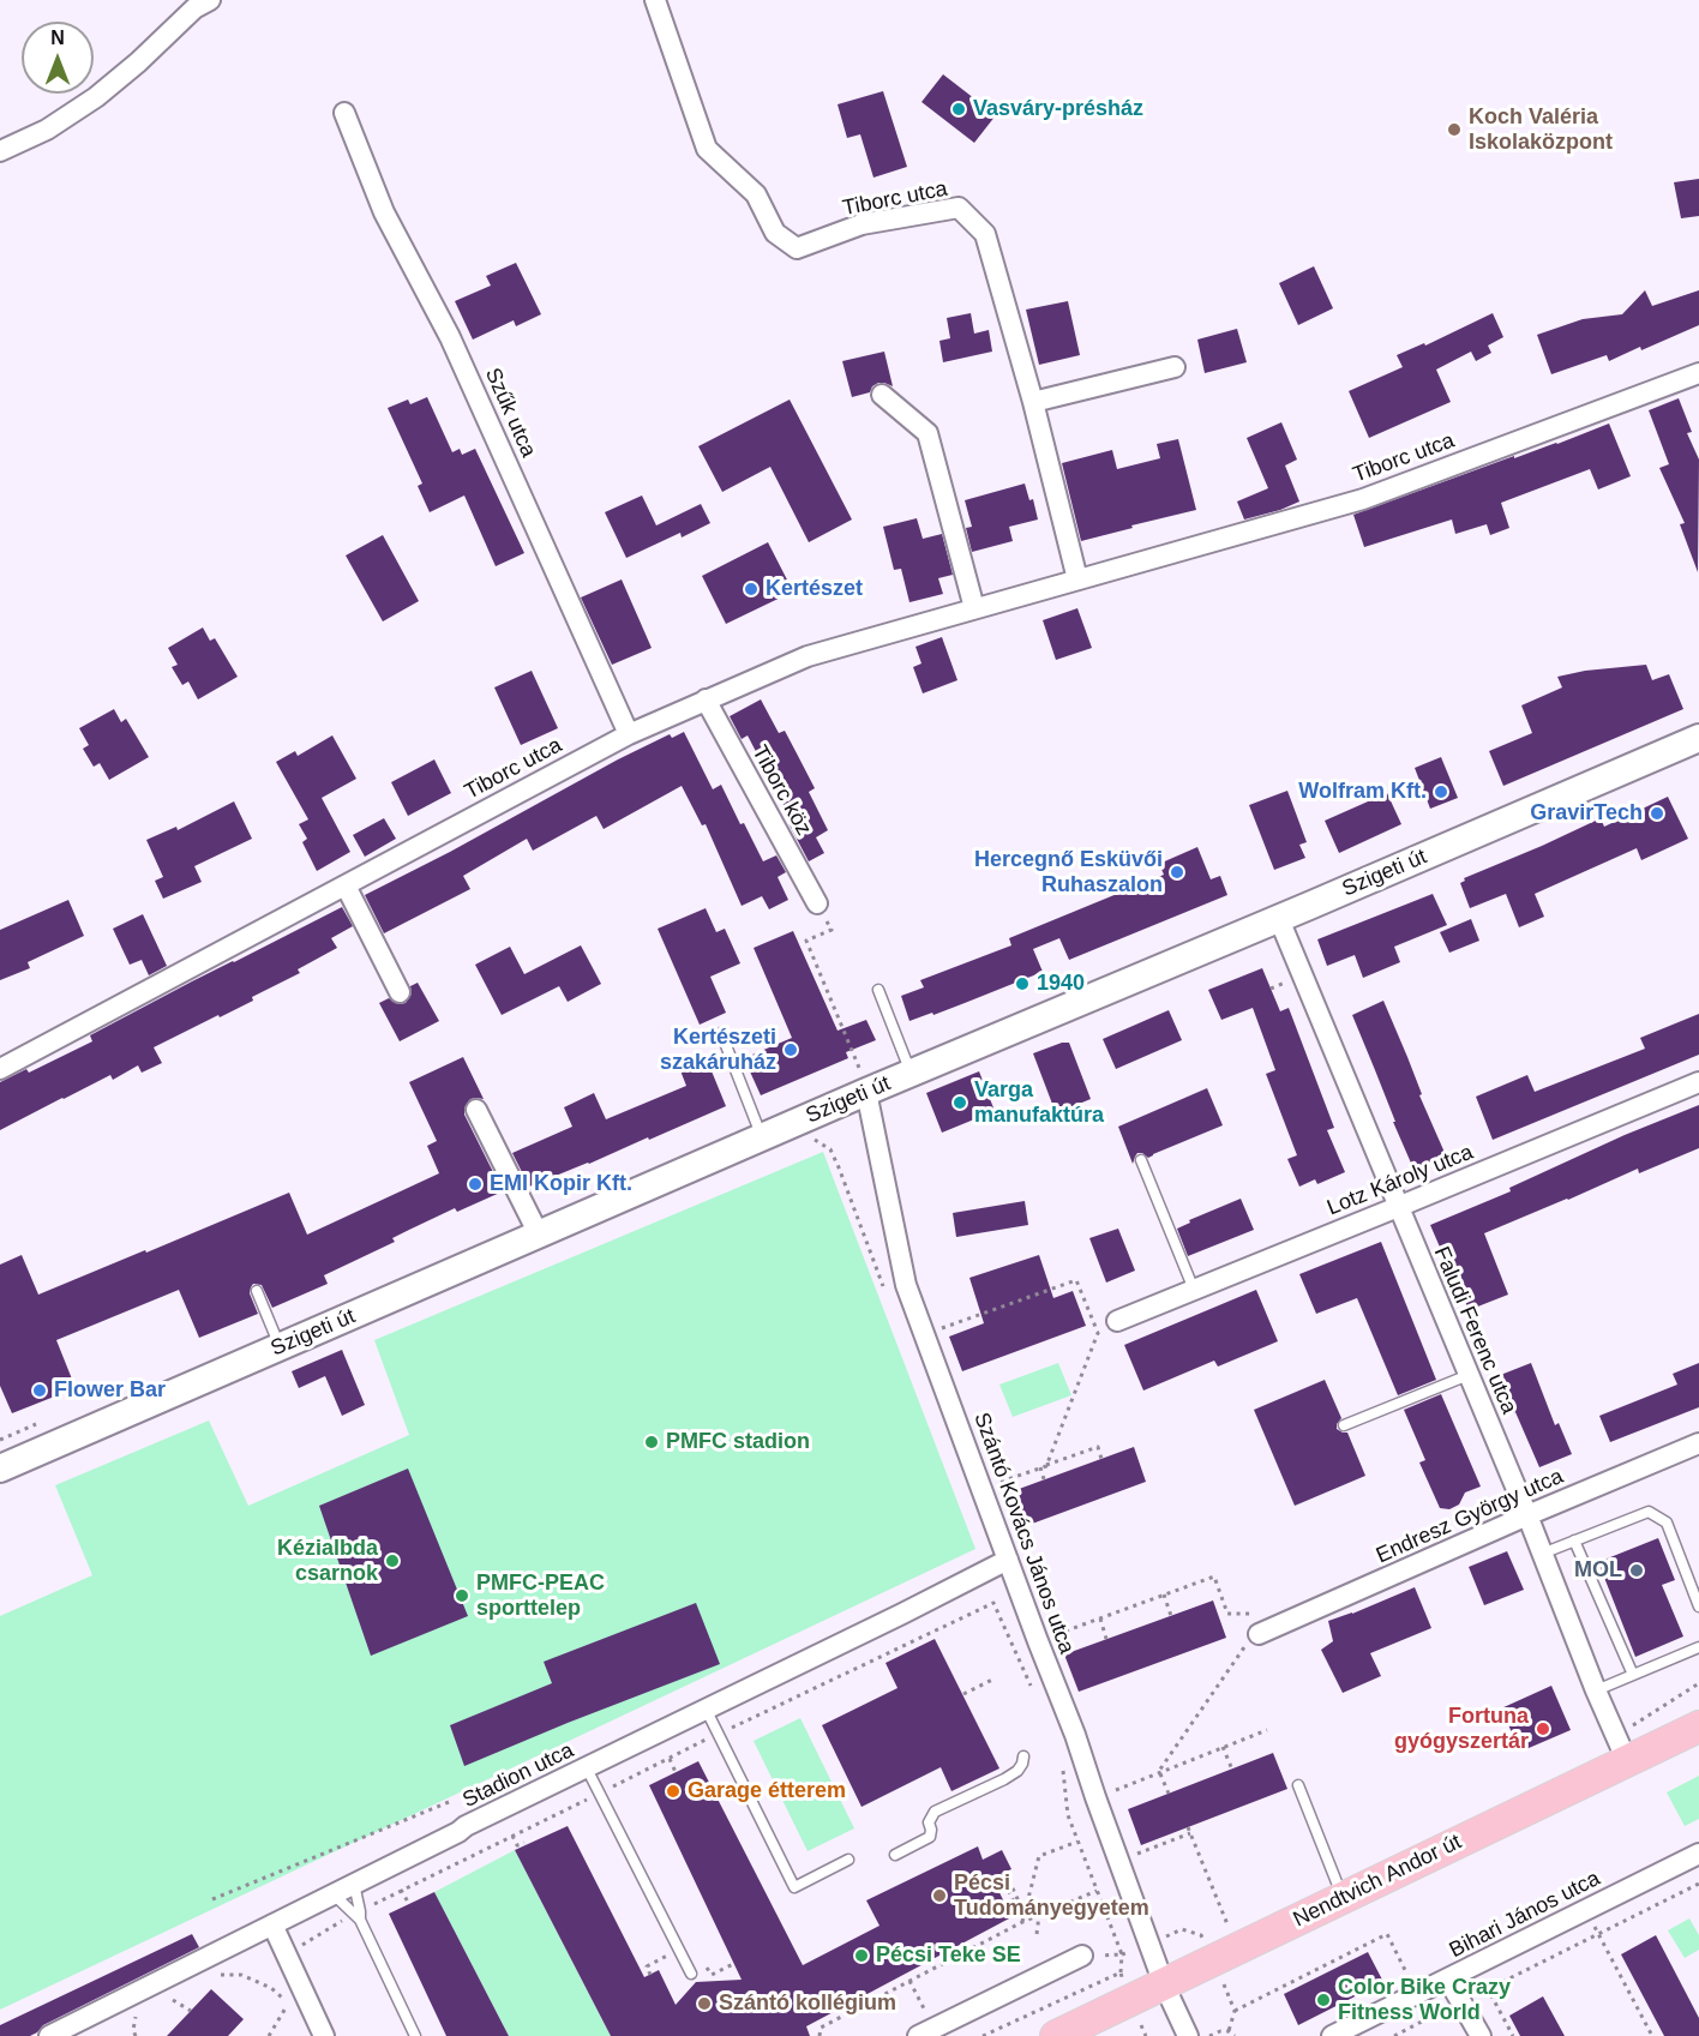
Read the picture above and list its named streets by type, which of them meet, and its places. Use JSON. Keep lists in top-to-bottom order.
{
  "streets": {
    "main road": ["Nendtvich Andor út"],
    "street": [
      "Tiborc utca",
      "Szűk utca",
      "Tiborc köz",
      "Szigeti út",
      "Lotz Károly utca",
      "Faludi Ferenc utca",
      "Endresz György utca",
      "Szántó Kovács János utca",
      "Stadion utca",
      "Bihari János utca"
    ]
  },
  "crossings": [
    ["Tiborc utca", "Szűk utca"],
    ["Tiborc utca", "Tiborc köz"],
    ["Szigeti út", "Faludi Ferenc utca"],
    ["Szigeti út", "Szántó Kovács János utca"],
    ["Lotz Károly utca", "Faludi Ferenc utca"],
    ["Faludi Ferenc utca", "Endresz György utca"],
    ["Faludi Ferenc utca", "Nendtvich Andor út"],
    ["Szántó Kovács János utca", "Stadion utca"],
    ["Szántó Kovács János utca", "Nendtvich Andor út"]
  ],
  "places": [
    "Vasváry-présház",
    "Koch Valéria Iskolaközpont",
    "Kertészet",
    "Wolfram Kft.",
    "GravirTech",
    "Hercegnő Esküvői Ruhaszalon",
    "1940",
    "Kertészeti szakáruház",
    "Varga manufaktúra",
    "EMI Kopir Kft.",
    "Flower Bar",
    "PMFC stadion",
    "Kézialbda csarnok",
    "MOL",
    "PMFC-PEAC sporttelep",
    "Fortuna gyógyszertár",
    "Garage étterem",
    "Pécsi Tudományegyetem",
    "Pécsi Teke SE",
    "Color Bike Crazy Fitness World",
    "Szántó kollégium"
  ],
  "north": "top"
}
